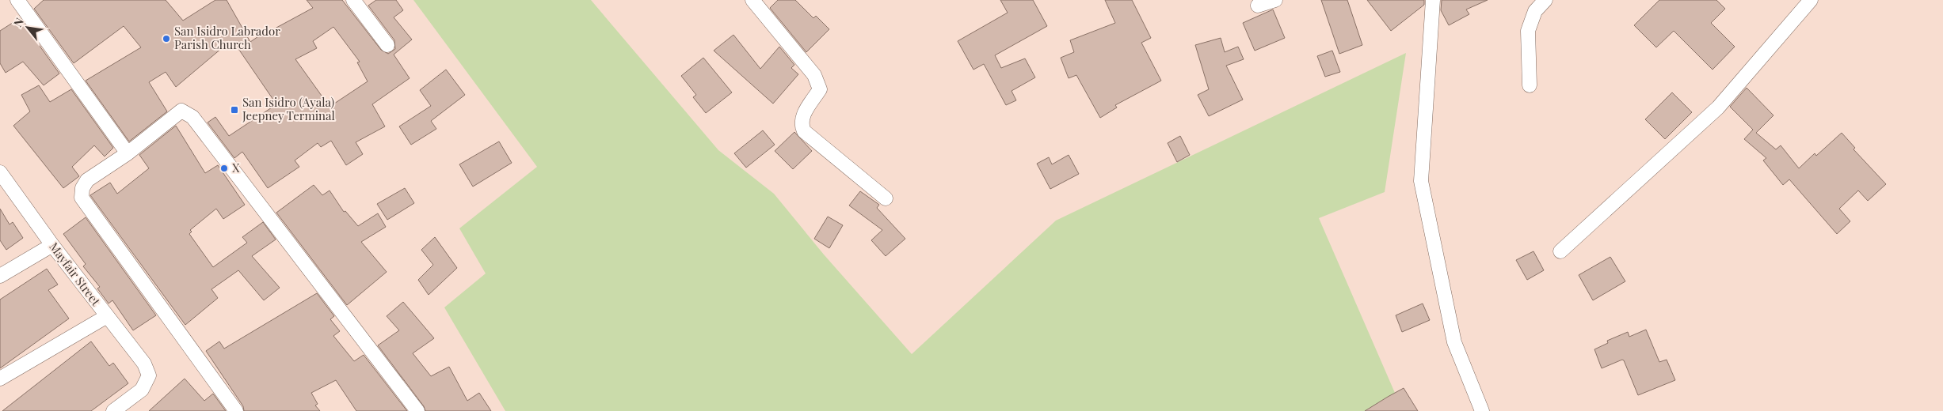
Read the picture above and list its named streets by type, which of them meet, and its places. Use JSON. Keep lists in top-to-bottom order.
{
  "streets": {
    "street": ["Mayfair Street"]
  },
  "places": {
    "other": ["San Isidro Labrador Parish Church", "X"],
    "transit": ["San Isidro (Ayala) Jeepney Terminal"]
  },
  "north": "top left"
}
